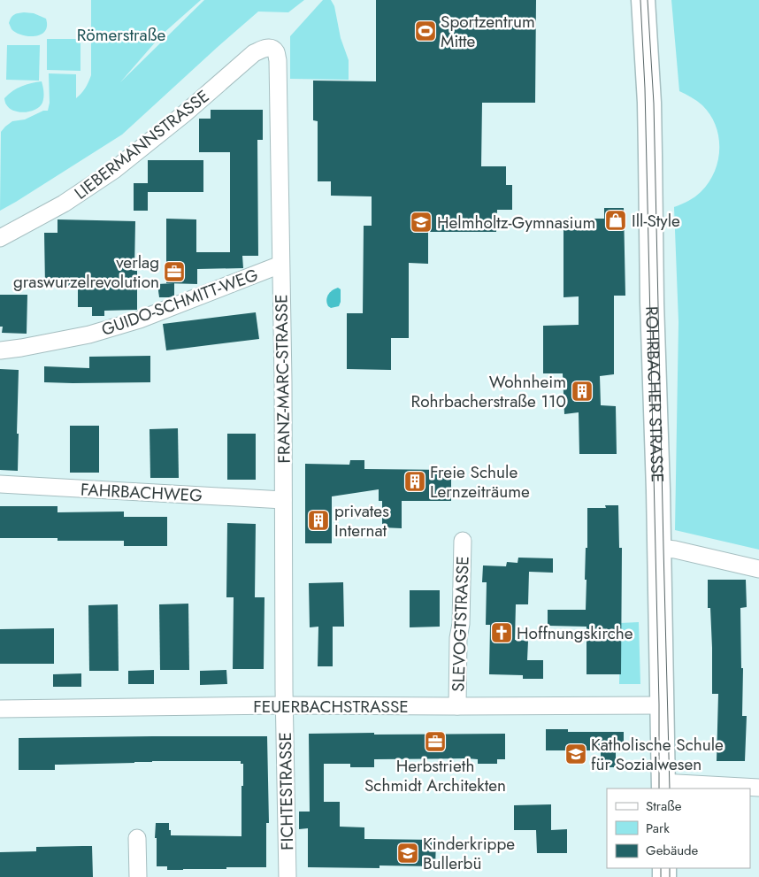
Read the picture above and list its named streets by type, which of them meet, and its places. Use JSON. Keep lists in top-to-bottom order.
{
  "streets": {
    "main road": ["ROHRBACHER STRASSE"],
    "street": [
      "LIEBERMANNSTRASSE",
      "GUIDO-SCHMITT-WEG",
      "FRANZ-MARC-STRASSE",
      "FAHRBACHWEG",
      "SLEVOGTSTRASSE",
      "FEUERBACHSTRASSE",
      "FICHTESTRASSE"
    ]
  },
  "crossings": [
    ["LIEBERMANNSTRASSE", "FRANZ-MARC-STRASSE"],
    ["GUIDO-SCHMITT-WEG", "FRANZ-MARC-STRASSE"],
    ["FRANZ-MARC-STRASSE", "FAHRBACHWEG"],
    ["FRANZ-MARC-STRASSE", "FEUERBACHSTRASSE"],
    ["FRANZ-MARC-STRASSE", "FICHTESTRASSE"],
    ["ROHRBACHER STRASSE", "FEUERBACHSTRASSE"],
    ["SLEVOGTSTRASSE", "FEUERBACHSTRASSE"],
    ["FEUERBACHSTRASSE", "FICHTESTRASSE"]
  ],
  "parks": ["Römerstraße"],
  "places": {
    "sports": ["Sportzentrum Mitte"],
    "shop": ["Ill-Style"],
    "school or university": ["Helmholtz-Gymnasium", "Katholische Schule für Sozialwesen", "Kinderkrippe Bullerbü"],
    "office": ["verlag graswurzelrevolution", "Herbstrieth Schmidt Architekten"],
    "building": ["Wohnheim Rohrbacherstraße 110", "Freie Schule Lernzeiträume", "privates Internat"],
    "church": ["Hoffnungskirche"]
  },
  "legend": ["Straße", "Park", "Gebäude"]
}
